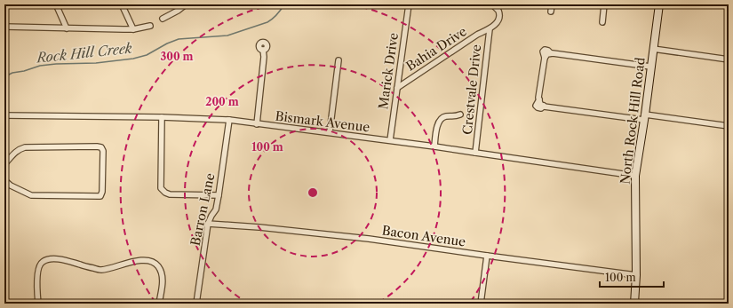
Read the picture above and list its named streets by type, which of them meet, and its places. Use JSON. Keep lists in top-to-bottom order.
{
  "streets": {
    "street": [
      "Bahia Drive",
      "Marick Drive",
      "Crestvale Drive",
      "North Rock Hill Road",
      "Bismark Avenue",
      "Barron Lane",
      "Bacon Avenue"
    ]
  },
  "crossings": [
    ["Bahia Drive", "Marick Drive"],
    ["Bahia Drive", "Crestvale Drive"],
    ["Marick Drive", "Bismark Avenue"],
    ["Crestvale Drive", "Bismark Avenue"],
    ["North Rock Hill Road", "Bismark Avenue"],
    ["North Rock Hill Road", "Bacon Avenue"],
    ["Bismark Avenue", "Barron Lane"],
    ["Barron Lane", "Bacon Avenue"]
  ],
  "water": ["Rock Hill Creek"],
  "scale_bar": "100 m",
  "rings": ["300 m", "200 m", "100 m"]
}
